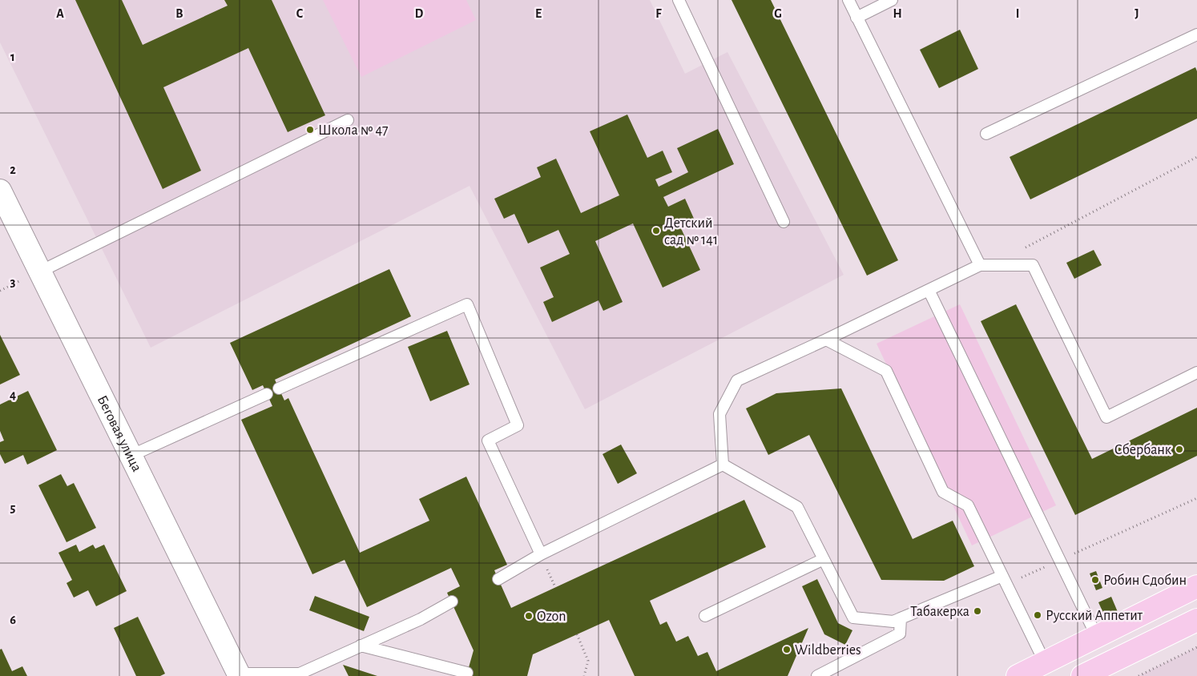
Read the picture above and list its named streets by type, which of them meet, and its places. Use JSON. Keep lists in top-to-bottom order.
{
  "streets": {
    "street": ["Беговая улица"]
  },
  "places": [
    "Школа № 47",
    "Детский сад № 141",
    "Сбербанк",
    "Робин Сдобин",
    "Табакерка",
    "Русский Аппетит",
    "Ozon",
    "Wildberries"
  ],
  "grid": {
    "columns": [
      "A",
      "B",
      "C",
      "D",
      "E",
      "F",
      "G",
      "H",
      "I",
      "J"
    ],
    "rows": [
      "1",
      "2",
      "3",
      "4",
      "5",
      "6"
    ]
  }
}
